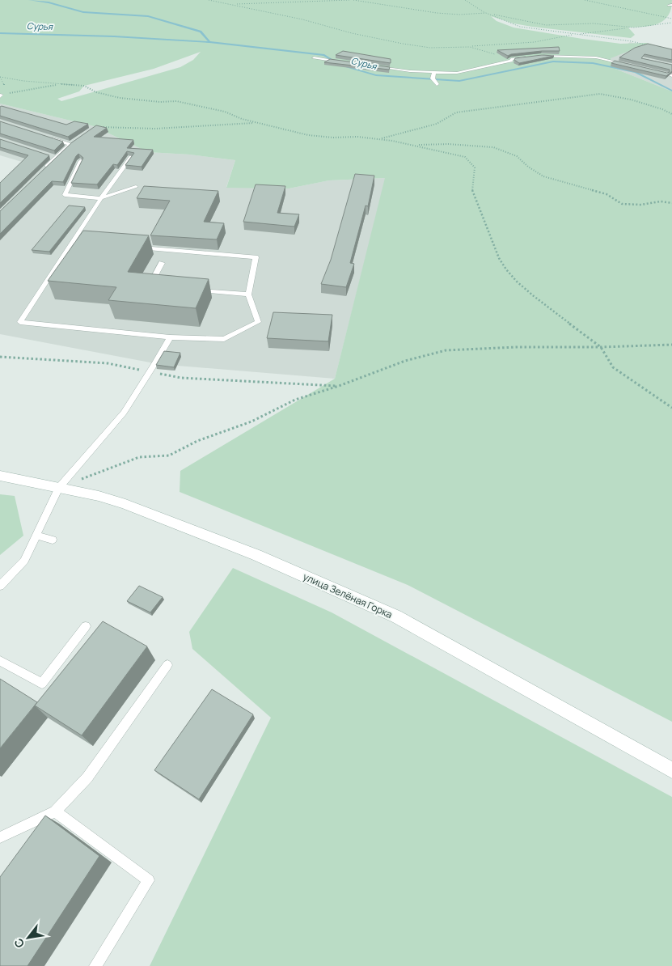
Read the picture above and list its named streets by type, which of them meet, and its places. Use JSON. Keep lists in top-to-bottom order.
{
  "streets": {
    "street": ["улица Зелёная Горка"]
  },
  "water": ["Сурья"],
  "north": "bottom left"
}
